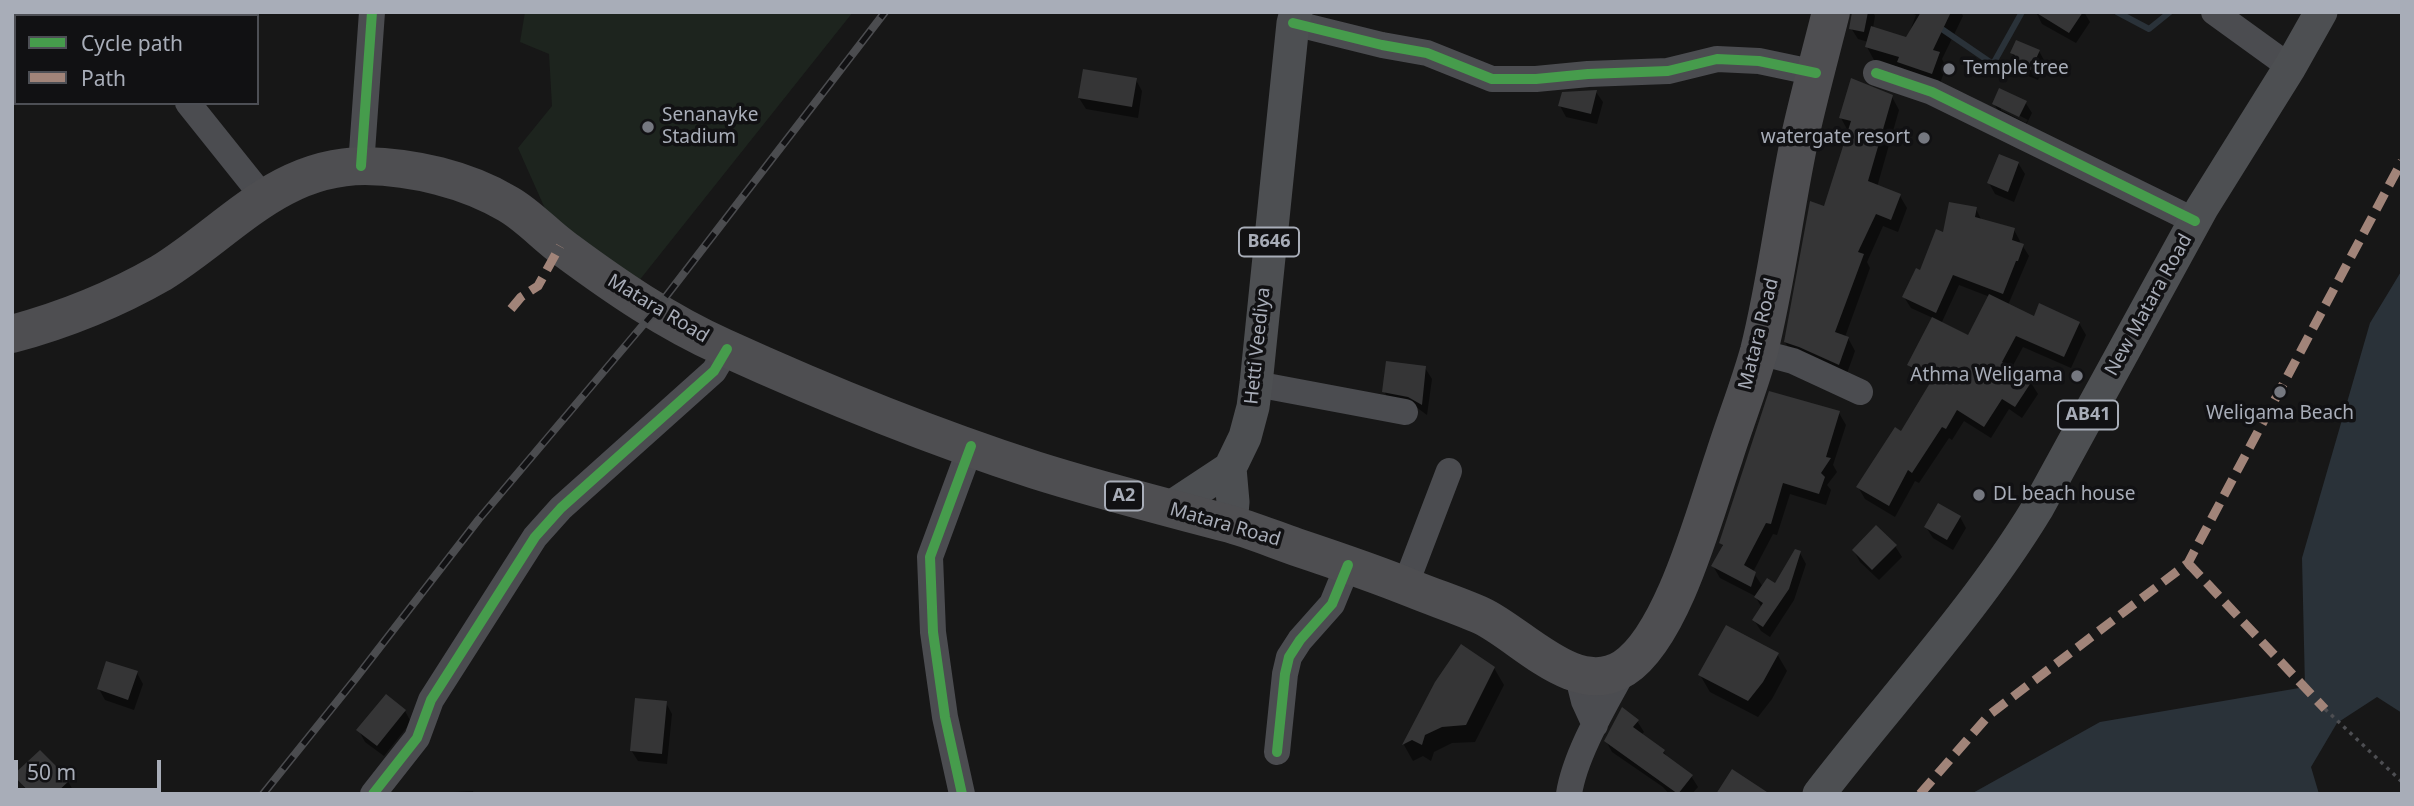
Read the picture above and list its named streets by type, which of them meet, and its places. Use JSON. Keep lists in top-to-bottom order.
{
  "streets": {
    "highway": ["Matara Road", "A2"],
    "main road": [
      "B646",
      "New Matara Road",
      "Hetti Veediya",
      "AB41"
    ]
  },
  "places": [
    "Temple tree",
    "Senanayke Stadium",
    "watergate resort",
    "Athma Weligama",
    "Weligama Beach",
    "DL beach house"
  ],
  "legend": ["Cycle path", "Path"],
  "scale_bar": "50 m"
}
